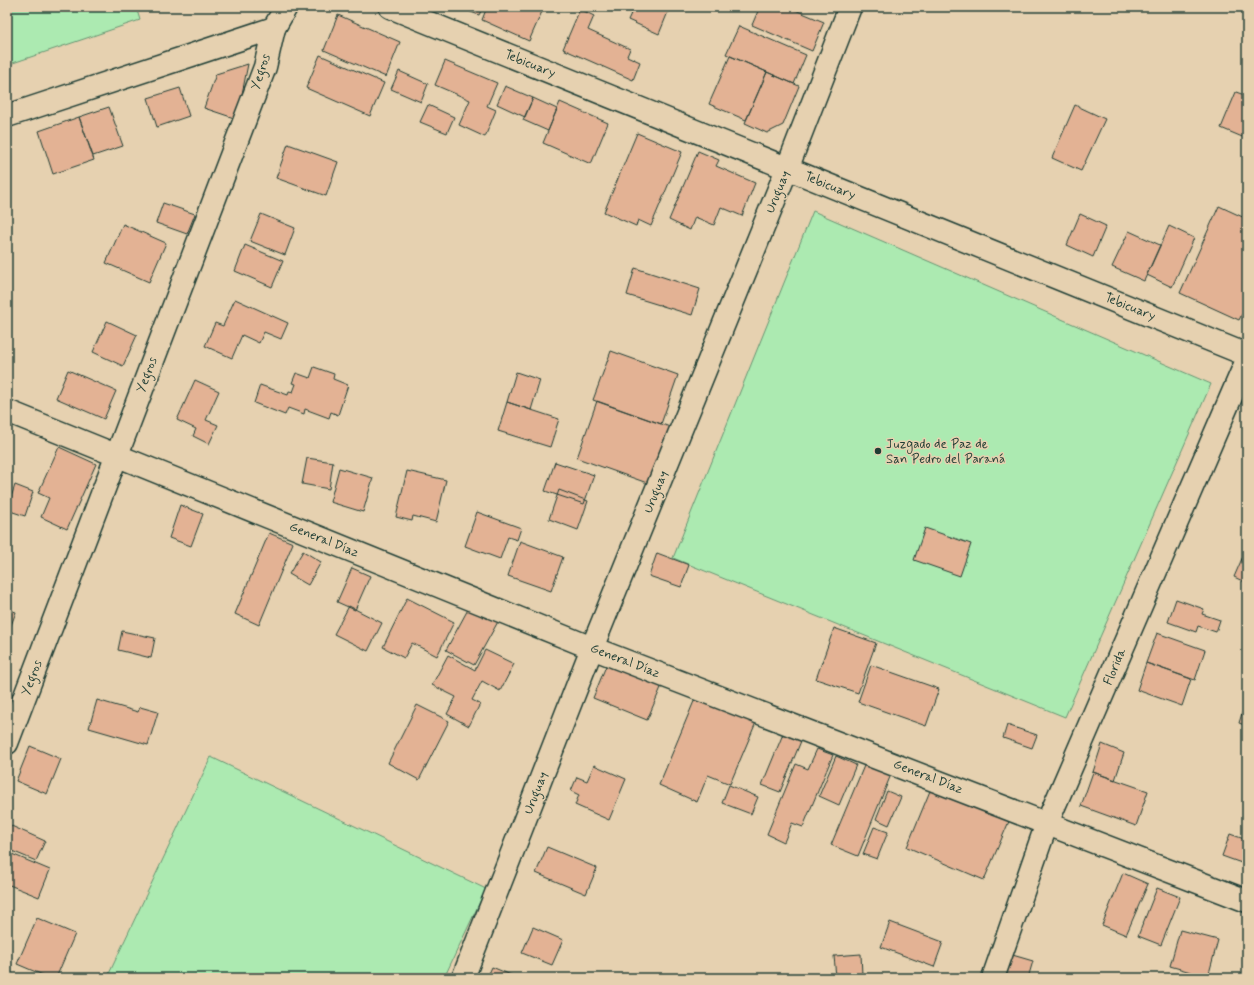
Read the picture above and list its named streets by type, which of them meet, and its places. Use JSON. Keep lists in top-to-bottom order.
{
  "streets": {
    "street": [
      "Tebicuary",
      "Yegros",
      "Uruguay",
      "General Díaz",
      "Florida"
    ]
  },
  "crossings": [
    ["Tebicuary", "Uruguay"],
    ["Yegros", "General Díaz"],
    ["Uruguay", "General Díaz"],
    ["General Díaz", "Florida"]
  ],
  "places": ["Juzgado de Paz de San Pedro del Paraná"]
}
